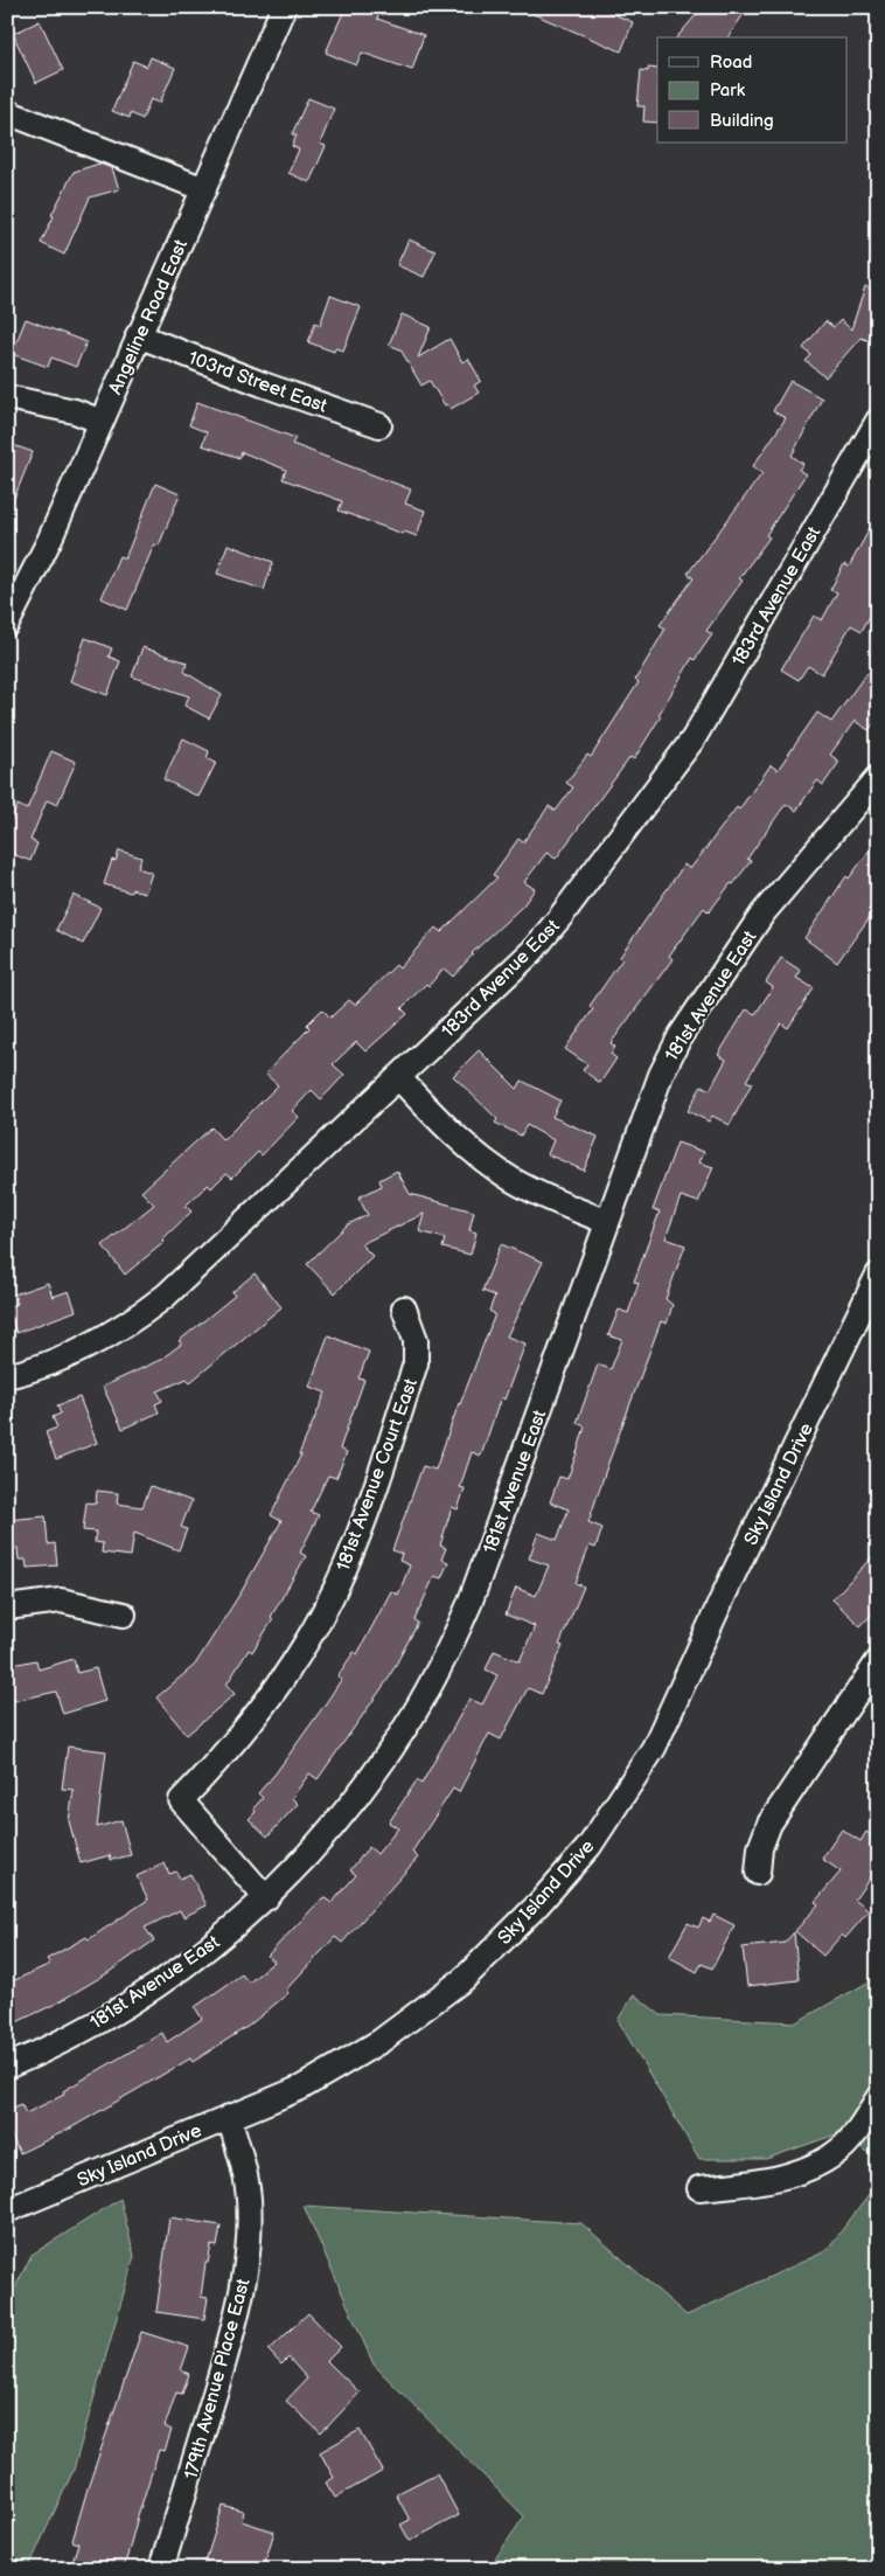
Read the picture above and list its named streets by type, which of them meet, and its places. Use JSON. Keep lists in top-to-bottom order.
{
  "streets": {
    "street": [
      "Angeline Road East",
      "103rd Street East",
      "183rd Avenue East",
      "181st Avenue East",
      "181st Avenue Court East",
      "Sky Island Drive",
      "179th Avenue Place East"
    ]
  },
  "crossings": [
    ["Angeline Road East", "103rd Street East"],
    ["181st Avenue East", "181st Avenue Court East"],
    ["Sky Island Drive", "179th Avenue Place East"]
  ],
  "legend": ["Road", "Park", "Building"]
}
